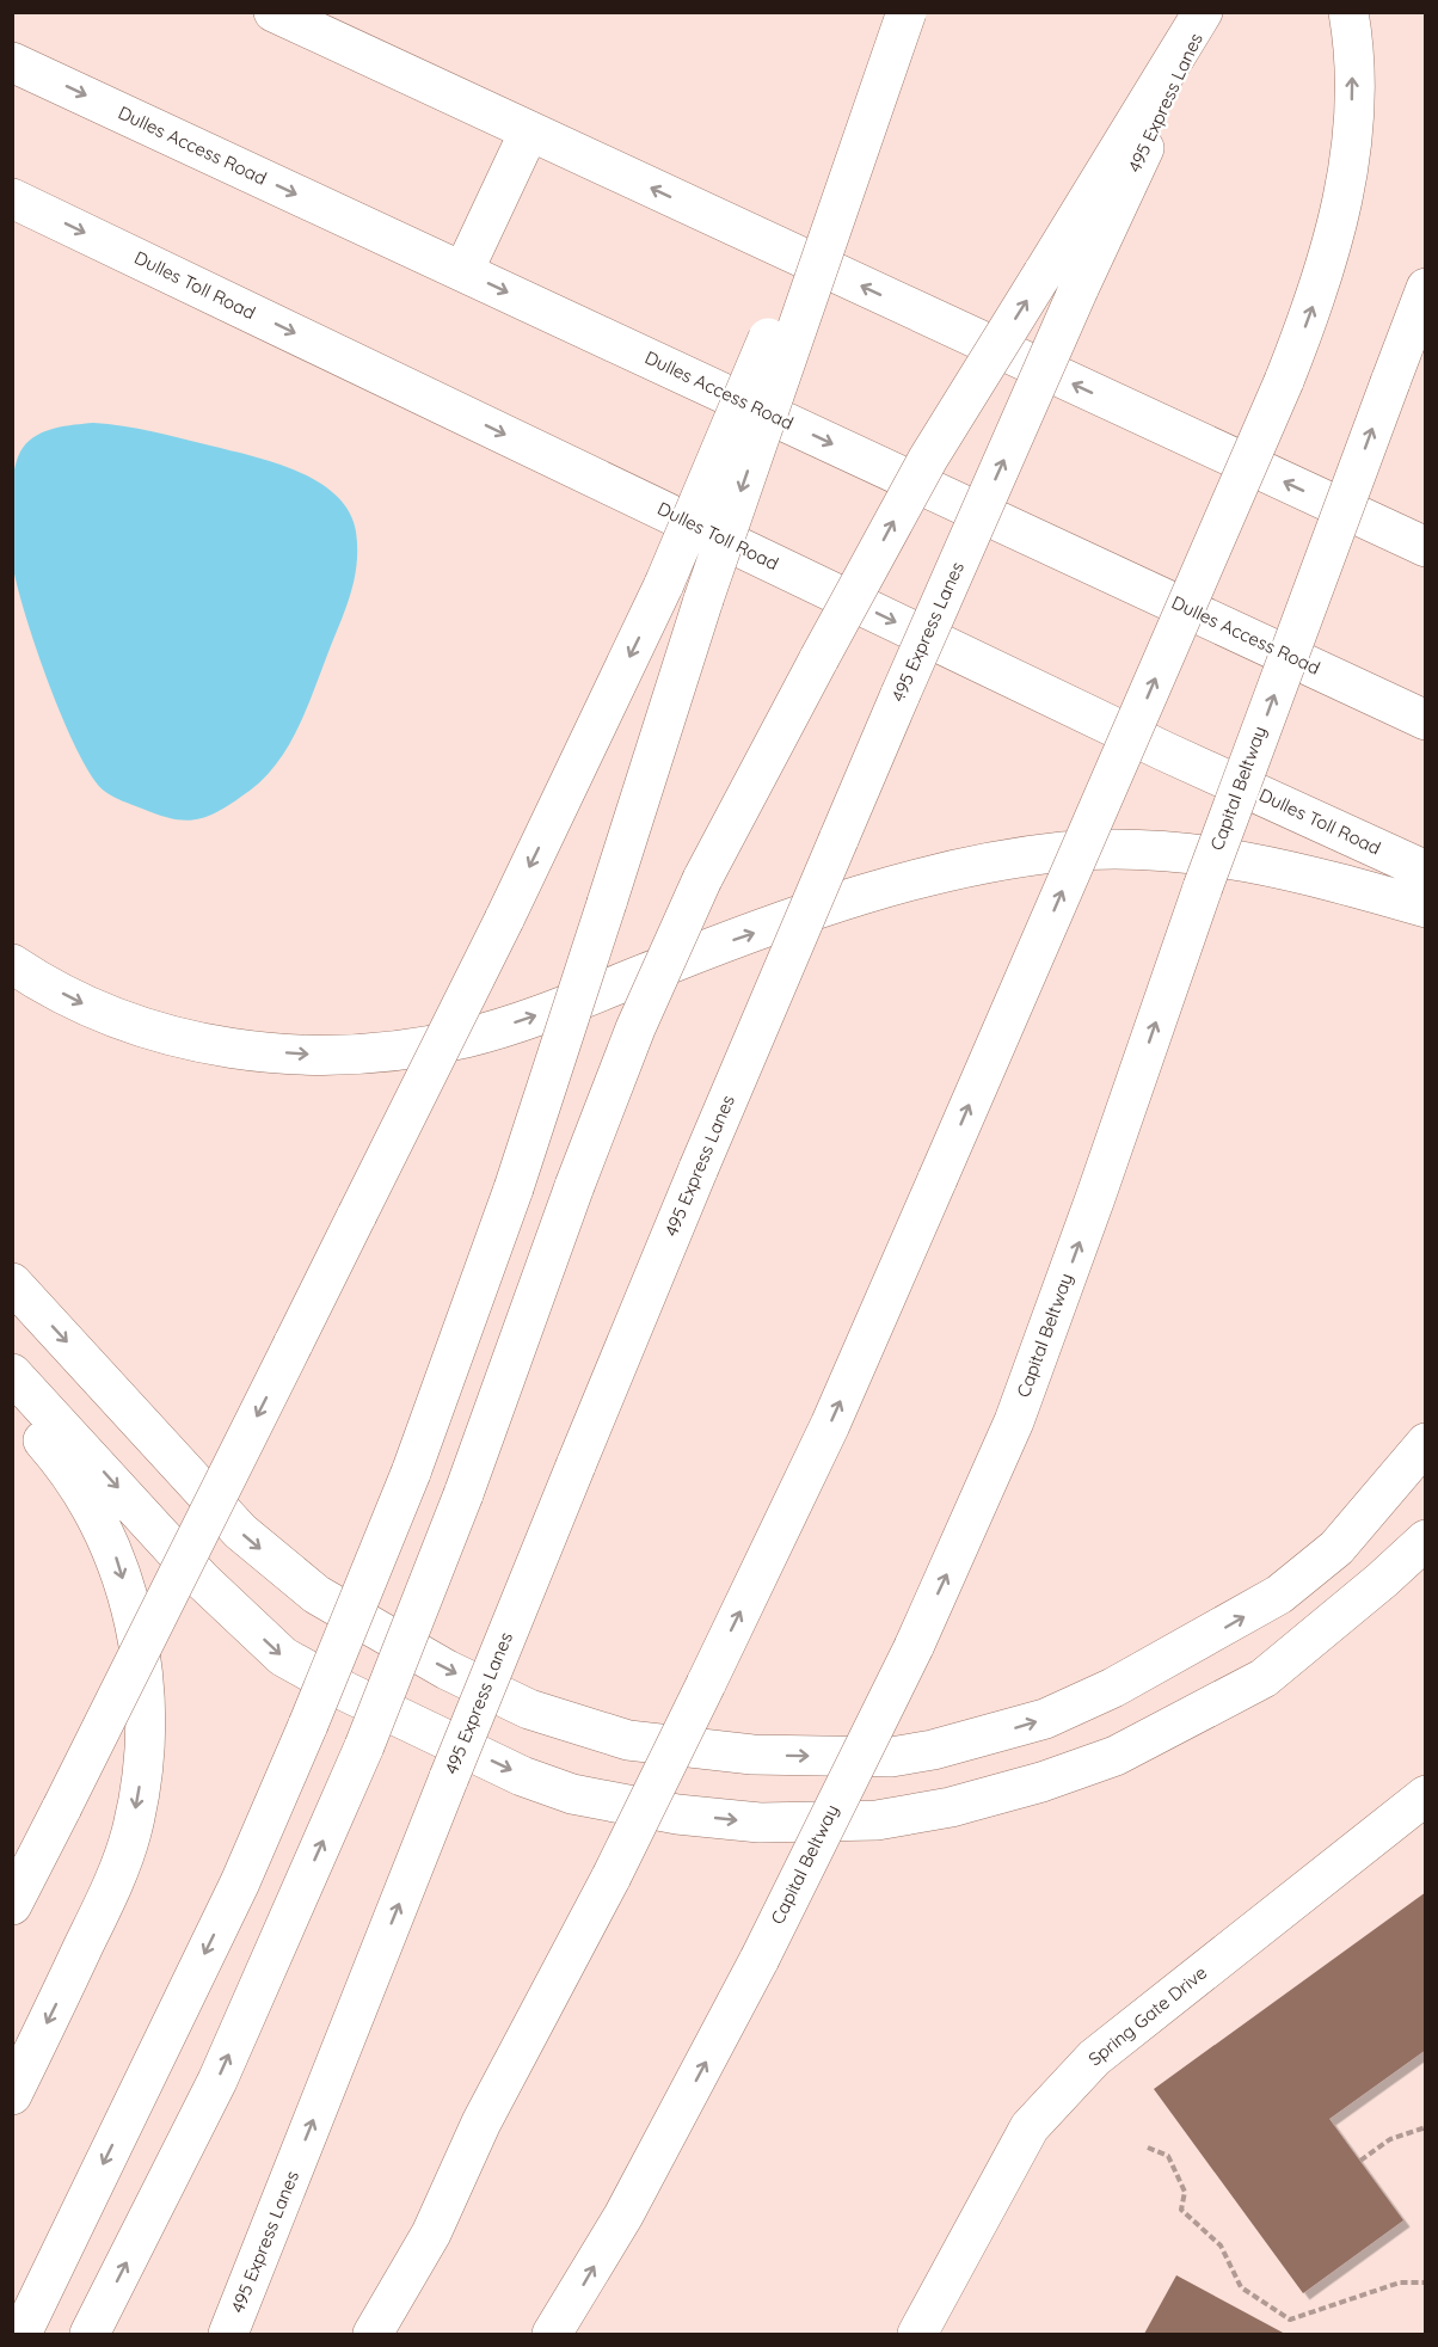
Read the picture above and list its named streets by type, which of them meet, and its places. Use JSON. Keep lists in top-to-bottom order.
{
  "streets": {
    "main road": [
      "495 Express Lanes",
      "Dulles Access Road",
      "Dulles Toll Road",
      "Capital Beltway",
      "Spring Gate Drive"
    ]
  }
}
